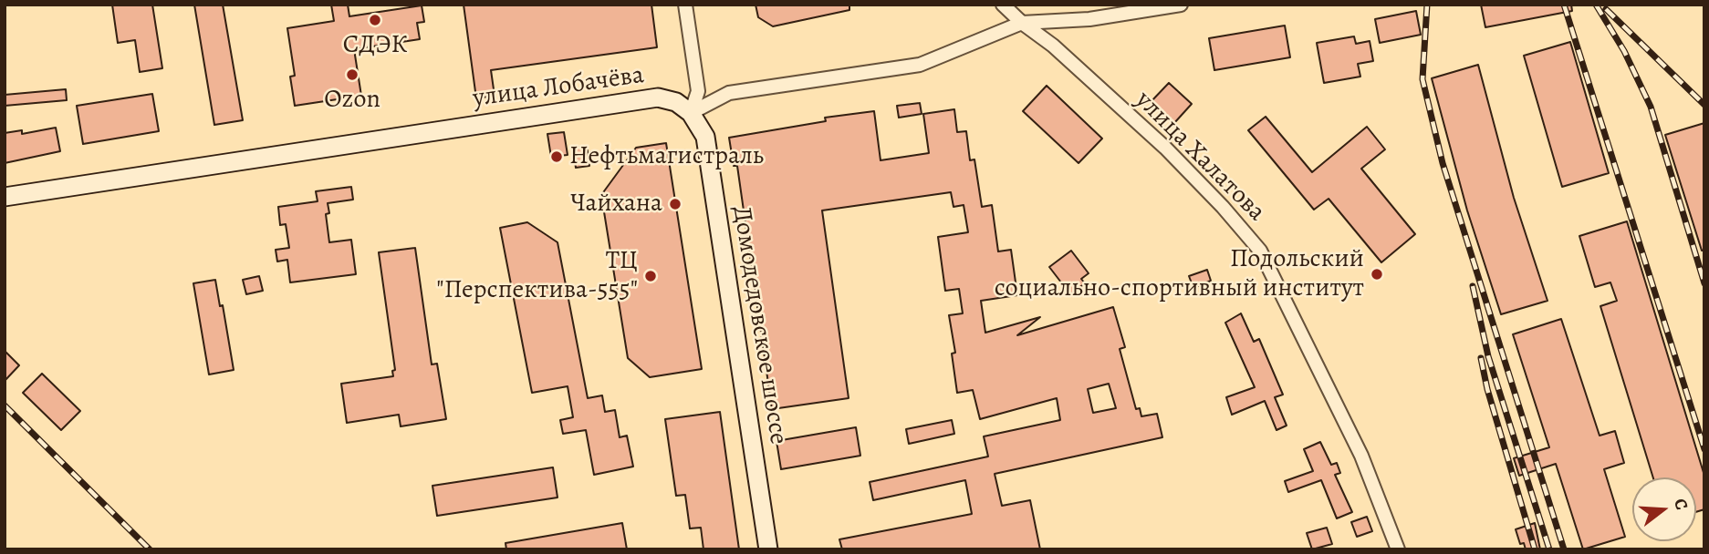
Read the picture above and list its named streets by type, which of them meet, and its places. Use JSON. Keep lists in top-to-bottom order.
{
  "streets": {
    "main road": ["улица Лобачёва", "Домодедовское шоссе"],
    "street": ["улица Халатова"]
  },
  "crossings": [
    ["улица Лобачёва", "Домодедовское шоссе"]
  ],
  "places": [
    "СДЭК",
    "Ozon",
    "Нефтьмагистраль",
    "Чайхана",
    "Подольский социально-спортивный институт",
    "ТЦ \"Перспектива-555\""
  ],
  "north": "right"
}
